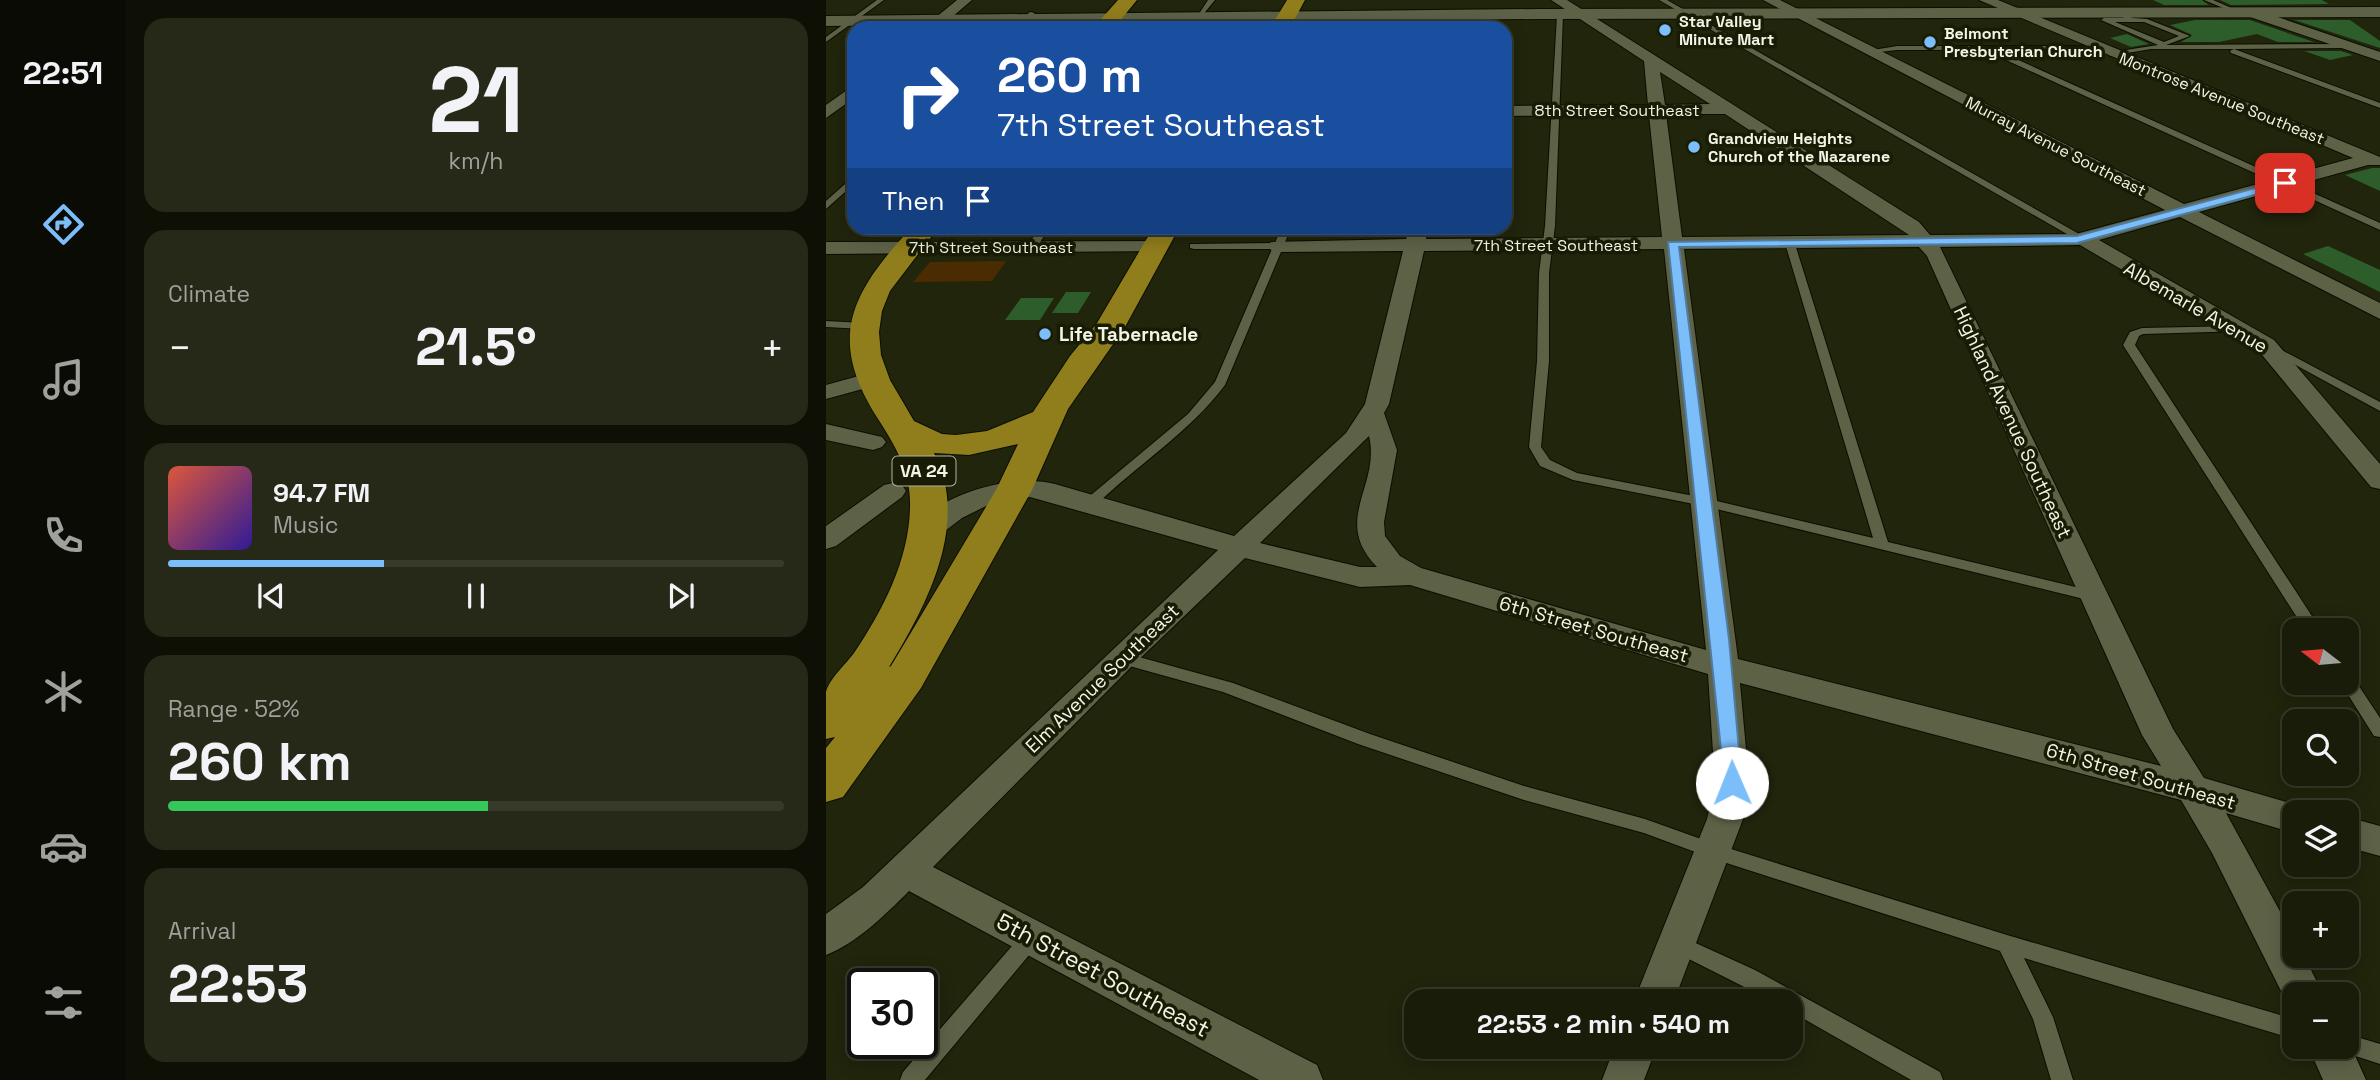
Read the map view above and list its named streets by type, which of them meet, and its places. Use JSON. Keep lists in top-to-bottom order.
{
  "streets": {
    "main road": ["VA 24"],
    "street": [
      "Montrose Avenue Southeast",
      "8th Street Southeast",
      "Murray Avenue Southeast",
      "7th Street Southeast",
      "Albemarle Avenue",
      "Highland Avenue Southeast",
      "6th Street Southeast",
      "Elm Avenue Southeast",
      "5th Street Southeast"
    ]
  },
  "crossings": [
    ["Montrose Avenue Southeast", "7th Street Southeast"],
    ["8th Street Southeast", "Highland Avenue Southeast"],
    ["Murray Avenue Southeast", "7th Street Southeast"],
    ["7th Street Southeast", "Albemarle Avenue"],
    ["7th Street Southeast", "Highland Avenue Southeast"],
    ["7th Street Southeast", "VA 24"],
    ["7th Street Southeast", "Elm Avenue Southeast"],
    ["Highland Avenue Southeast", "6th Street Southeast"],
    ["VA 24", "6th Street Southeast"],
    ["6th Street Southeast", "Elm Avenue Southeast"],
    ["Elm Avenue Southeast", "5th Street Southeast"]
  ],
  "places": [
    "Star Valley Minute Mart",
    "Belmont Presbyterian Church",
    "Grandview Heights Church of the Nazarene",
    "Life Tabernacle"
  ],
  "north": "left",
  "page": {
    "tabs": "22:51",
    "tile": [
      ["21", "km/h"],
      "Climate",
      ["Range · 52%", "260 km"],
      ["Arrival", "22:53"]
    ],
    "turn": ["260 m", "7th Street Southeast"],
    "then": "Then",
    "heat": ["−", "21.5°", "+"],
    "song": ["94.7 FM", "Music"],
    "map_buttons": ["+", "−"],
    "limit": "30",
    "trip": "22:53 · 2 min · 540 m"
  }
}
